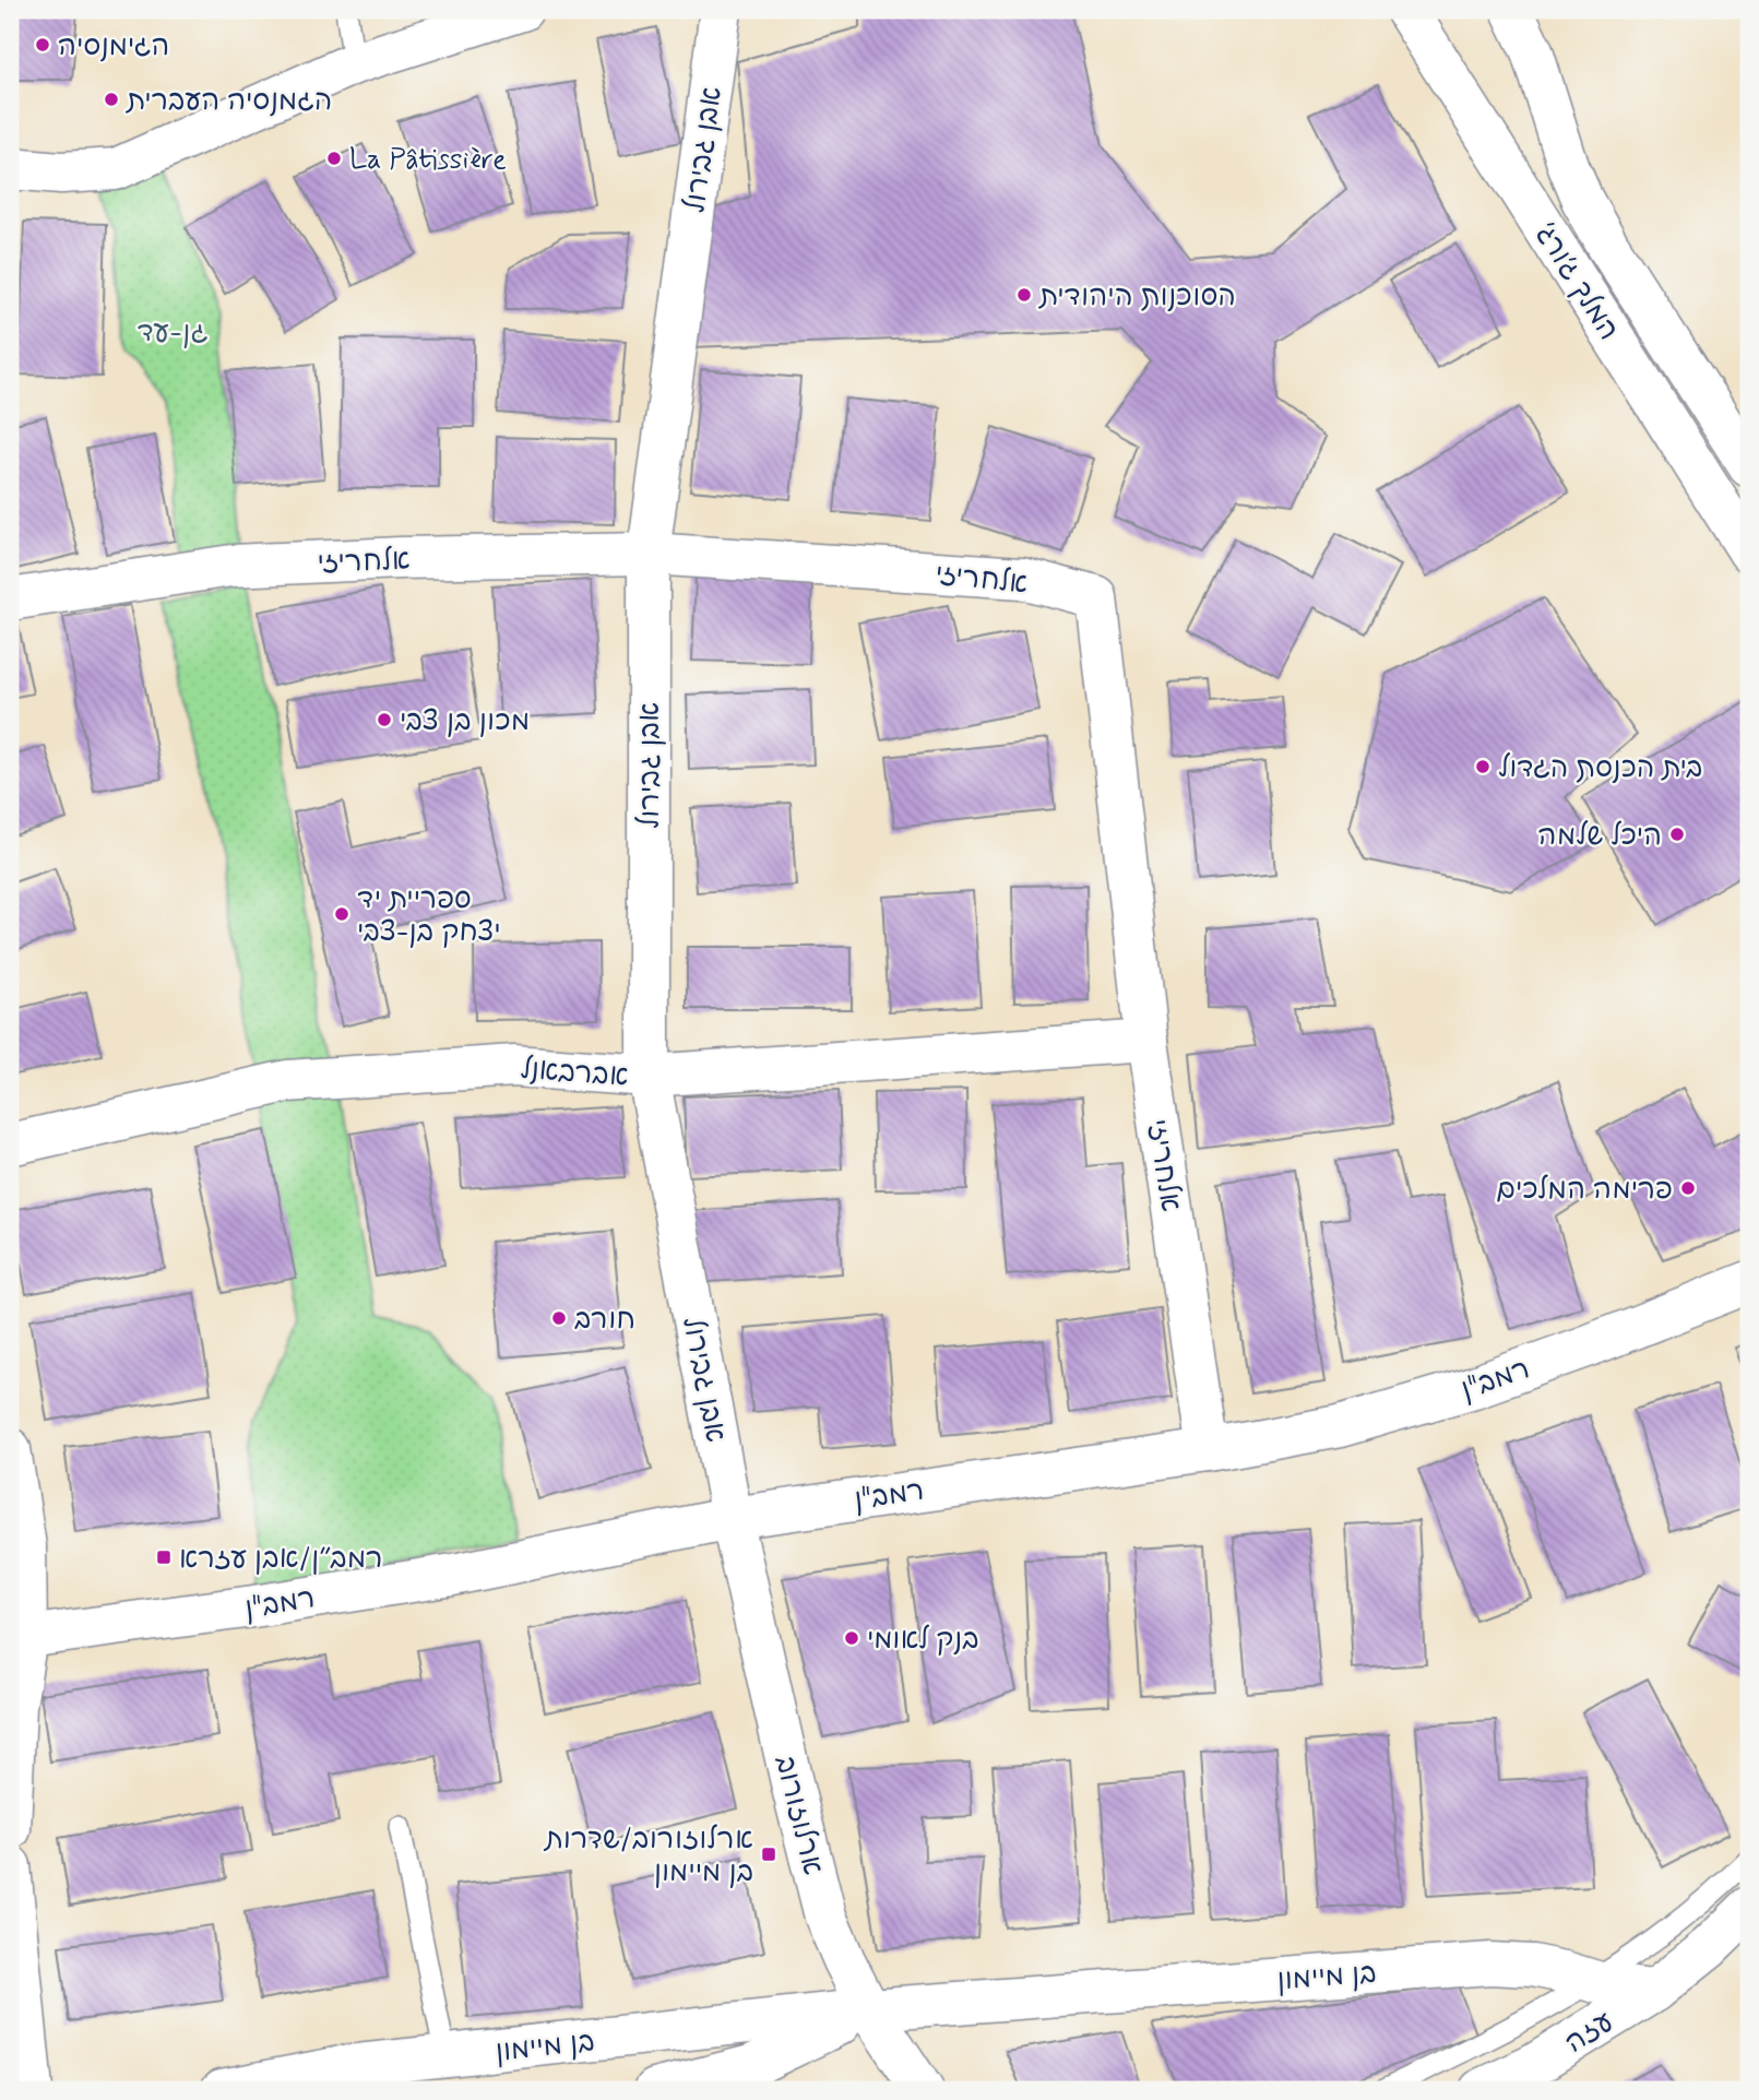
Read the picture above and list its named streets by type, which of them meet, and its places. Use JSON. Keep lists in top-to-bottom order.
{
  "streets": {
    "street": [
      "אבן גבירול",
      "המלך ג׳ורג׳",
      "אלחריזי",
      "אברבאנל",
      "רמב\"ן",
      "ארלוזורוב",
      "בן מיימון",
      "עזה"
    ]
  },
  "crossings": [
    ["אבן גבירול", "אלחריזי"],
    ["אבן גבירול", "אברבאנל"],
    ["אבן גבירול", "רמב\"ן"],
    ["אבן גבירול", "ארלוזורוב"],
    ["אלחריזי", "אברבאנל"],
    ["אלחריזי", "רמב\"ן"],
    ["רמב\"ן", "ארלוזורוב"],
    ["ארלוזורוב", "בן מיימון"],
    ["בן מיימון", "עזה"]
  ],
  "parks": ["גן-עד"],
  "places": {
    "other": [
      "הגימנסיה",
      "הגמנסיה העברית",
      "La Pâtissière",
      "הסוכנות היהודית",
      "מכון בן צבי",
      "בית הכנסת הגדול",
      "היכל שלמה",
      "ספריית יד יצחק בן-צבי",
      "פרימה המלכים",
      "חורב",
      "בנק לאומי"
    ],
    "transit": ["רמב״ן/אבן עזרא", "ארלוזורוב/שדרות בן מיימון"]
  }
}
